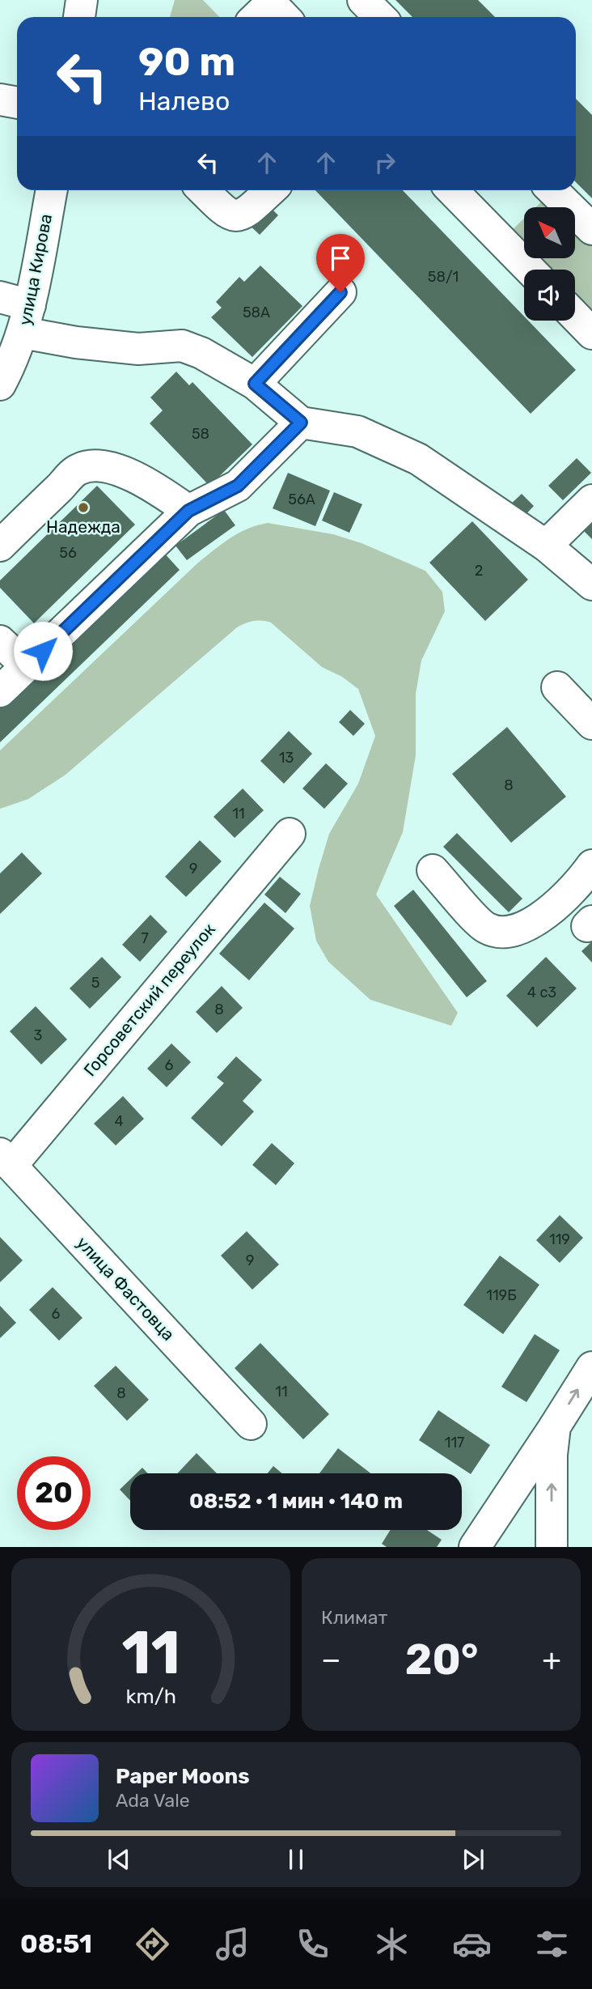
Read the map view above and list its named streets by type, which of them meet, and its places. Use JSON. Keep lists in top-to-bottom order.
{
  "streets": {
    "main road": ["улица Кирова", "Горсоветский переулок", "улица Фастовца"]
  },
  "crossings": [
    ["Горсоветский переулок", "улица Фастовца"]
  ],
  "places": ["Надежда"],
  "house_numbers": [
    "58/1",
    "58А",
    "58",
    "56А",
    "56",
    "2",
    "13",
    "8",
    "11",
    "9",
    "7",
    "5",
    "4 с3",
    "8",
    "3",
    "6",
    "4",
    "119",
    "9",
    "119Б",
    "6",
    "11",
    "8",
    "117"
  ],
  "north": "top left",
  "page": {
    "turn": ["90 m", "Налево"],
    "limit": "20",
    "trip": "08:52 · 1 мин · 140 m",
    "tile": "Климат",
    "heat": ["−", "20°", "+"],
    "song": ["Paper Moons", "Ada Vale"],
    "tabs": "08:51",
    "gauge": ["11", "km/h"]
  }
}
